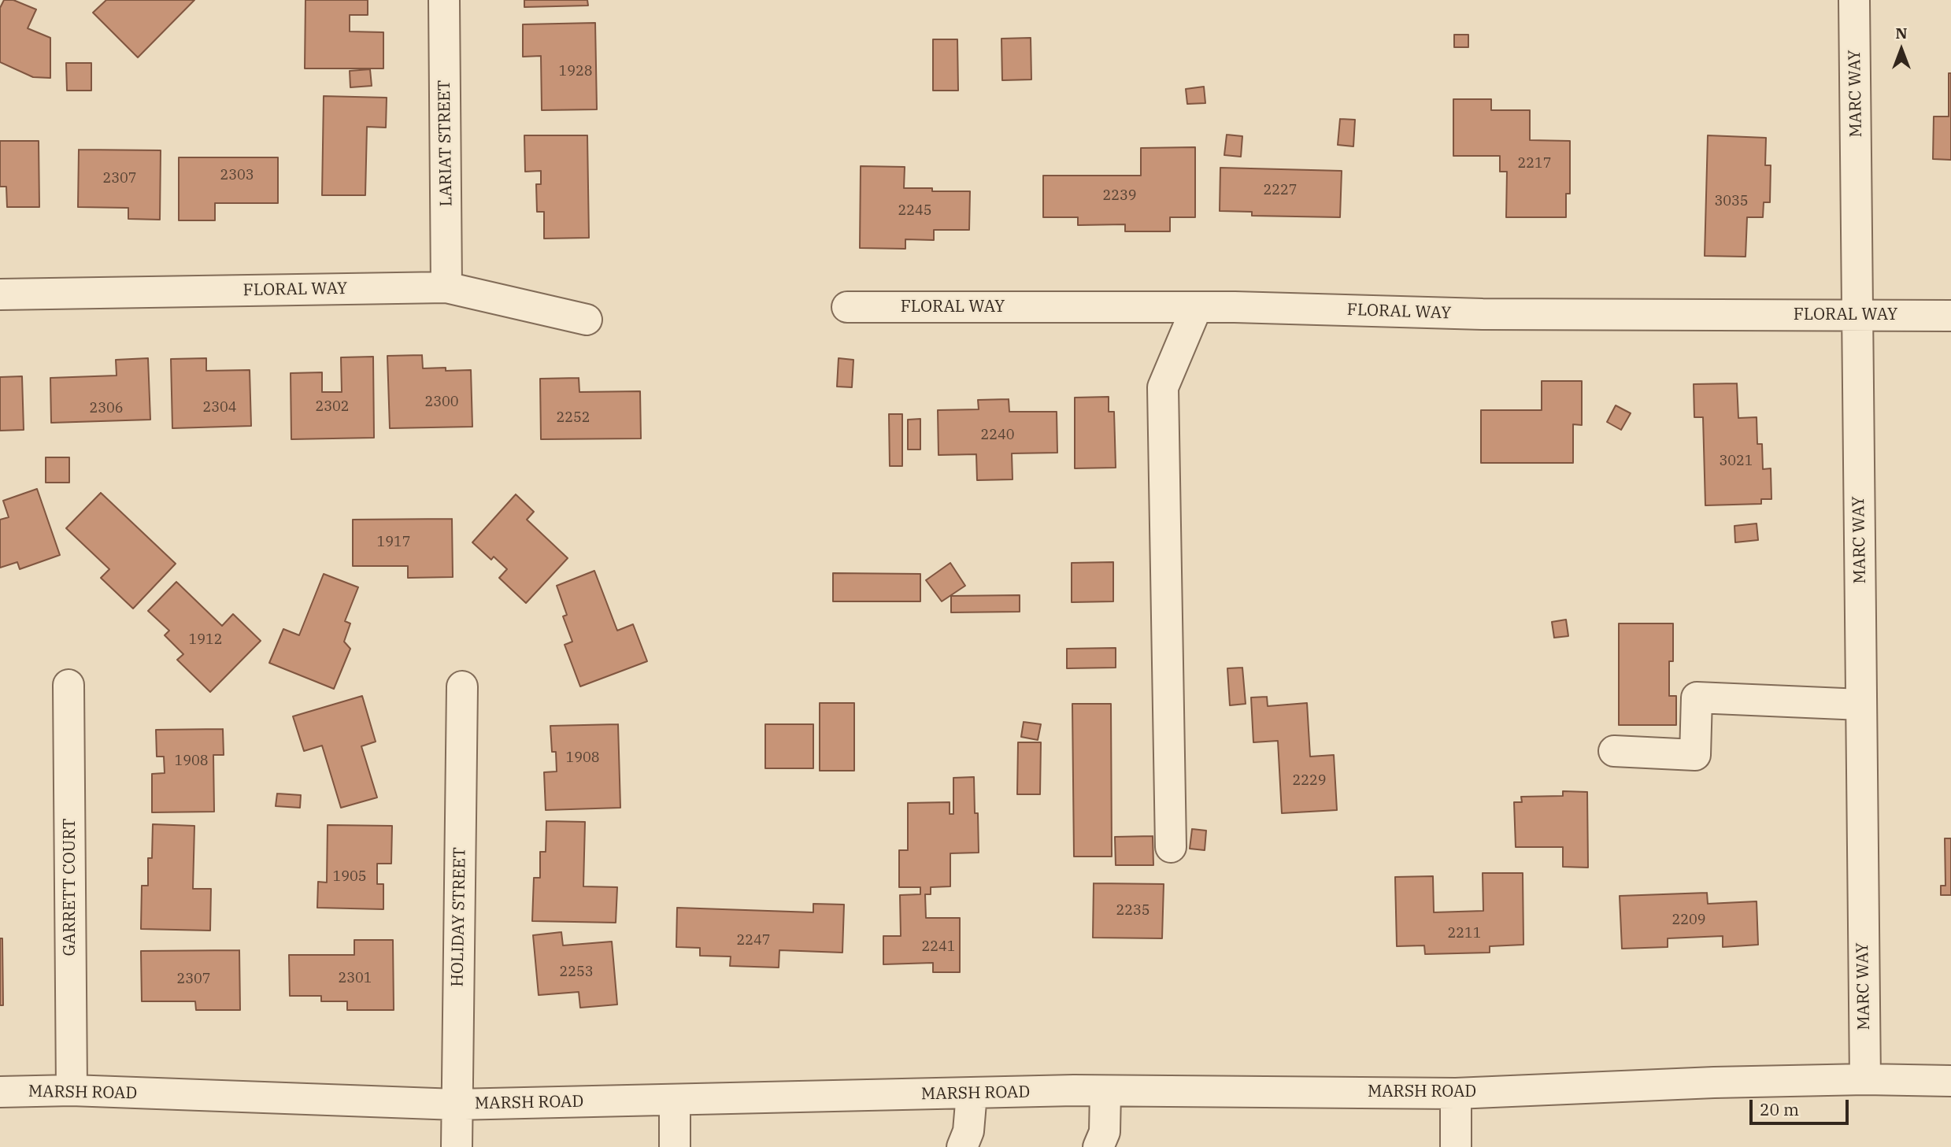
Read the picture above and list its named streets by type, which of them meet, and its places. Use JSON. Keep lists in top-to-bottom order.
{
  "streets": {
    "street": [
      "MARC WAY",
      "LARIAT STREET",
      "FLORAL WAY",
      "GARRETT COURT",
      "HOLIDAY STREET",
      "MARSH ROAD"
    ]
  },
  "crossings": [
    ["MARC WAY", "FLORAL WAY"],
    ["MARC WAY", "MARSH ROAD"],
    ["LARIAT STREET", "FLORAL WAY"],
    ["GARRETT COURT", "MARSH ROAD"],
    ["HOLIDAY STREET", "MARSH ROAD"]
  ],
  "house_numbers": [
    "1928",
    "2217",
    "2303",
    "2307",
    "2227",
    "2239",
    "3035",
    "2245",
    "2300",
    "2302",
    "2304",
    "2306",
    "2252",
    "2240",
    "3021",
    "1917",
    "1912",
    "1908",
    "1908",
    "2229",
    "1905",
    "2235",
    "2209",
    "2211",
    "2247",
    "2241",
    "2253",
    "2301",
    "2307"
  ],
  "scale_bar": "20 m",
  "north": "top"
}
